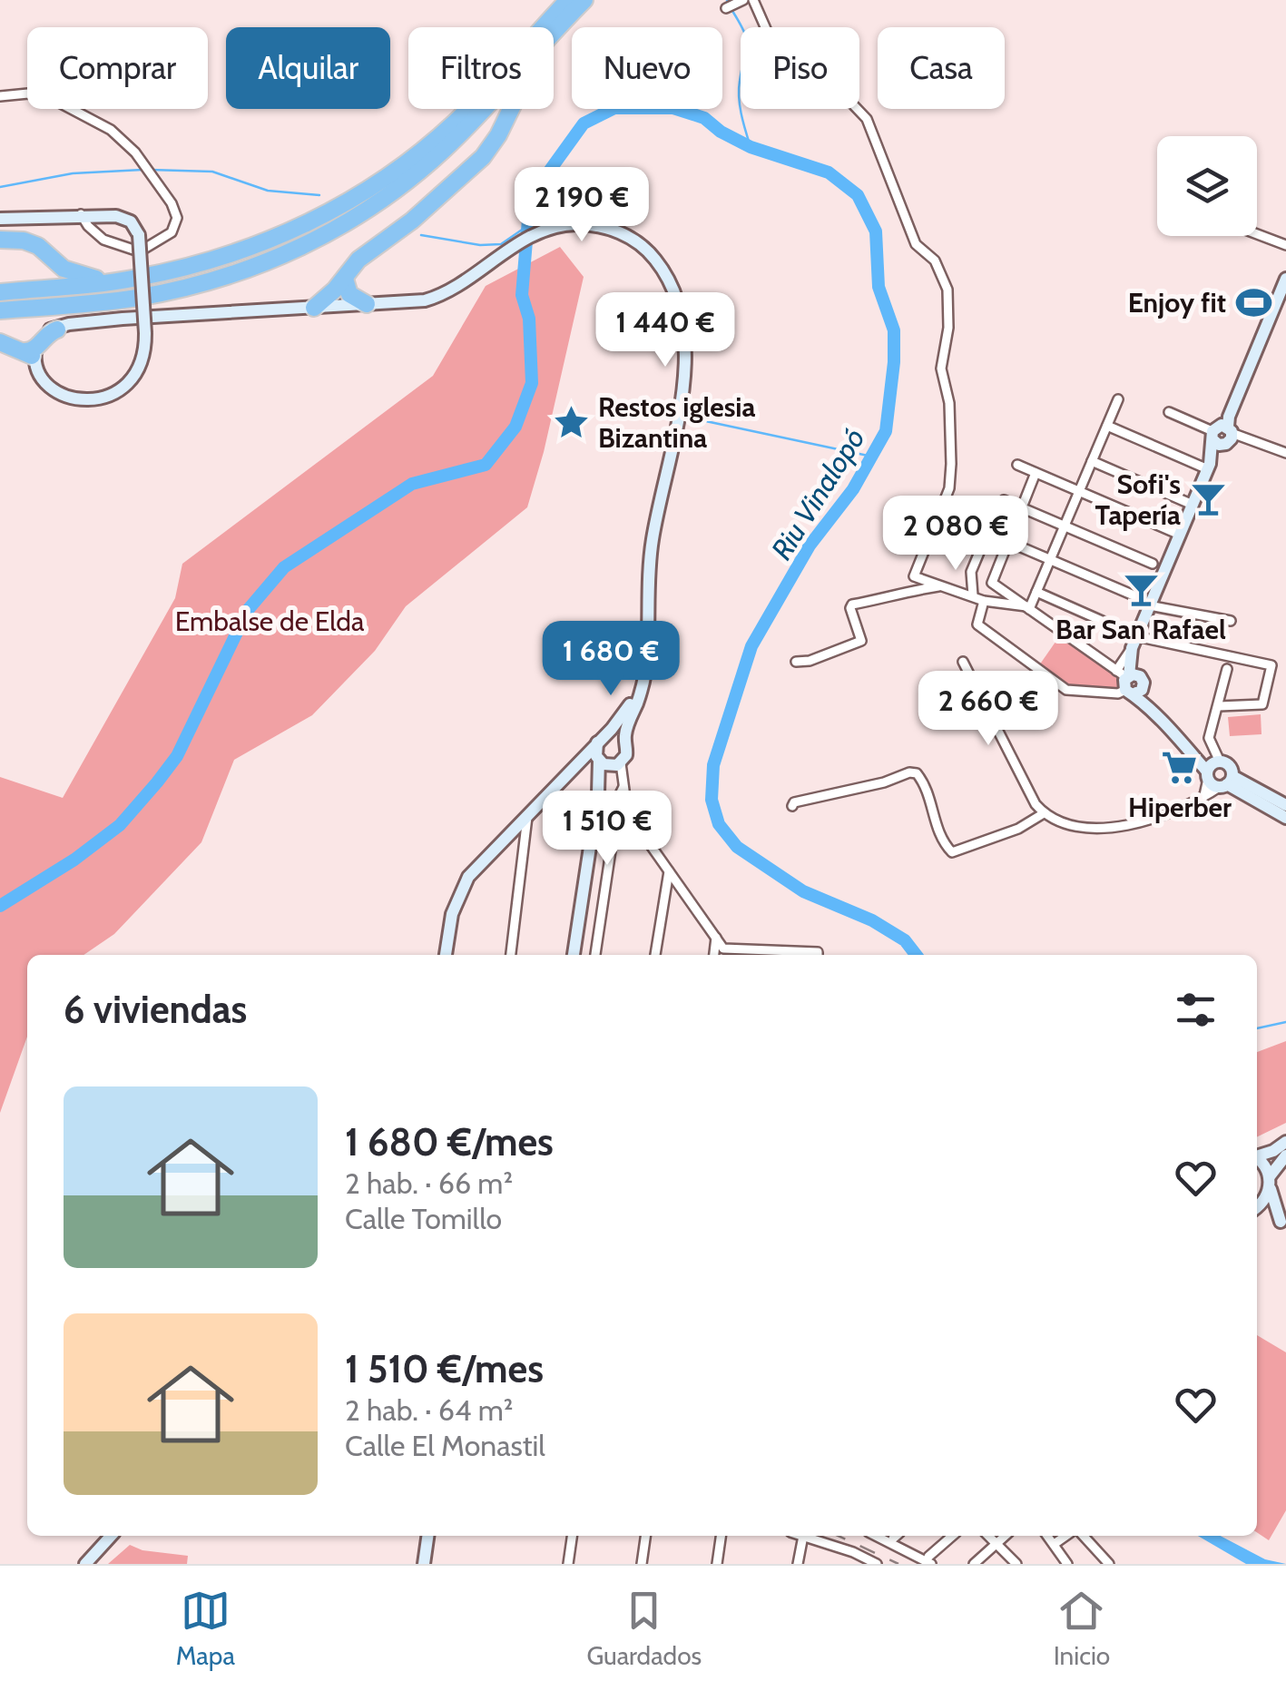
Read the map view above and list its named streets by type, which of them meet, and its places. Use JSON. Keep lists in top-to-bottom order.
{
  "water": ["Riu Vinalopó"],
  "parks": ["Embalse de Elda"],
  "places": {
    "sports": ["Enjoy fit"],
    "place": ["Restos iglesia Bizantina"],
    "bar": ["Sofi's Tapería", "Bar San Rafael"],
    "supermarket": ["Hiperber"]
  },
  "page": {
    "chip": [
      "Comprar",
      "Alquilar",
      "Filtros",
      "Nuevo",
      "Piso",
      "Casa"
    ],
    "price": [
      "2 190 €",
      "1 440 €",
      "2 080 €",
      "1 680 €",
      "2 660 €",
      "1 510 €"
    ],
    "heading": "6 viviendas",
    "list": [
      {
        "name": "1 680 €/mes",
        "note": "2 hab. · 66 m² · Calle Tomillo"
      },
      {
        "name": "1 510 €/mes",
        "note": "2 hab. · 64 m² · Calle El Monastil"
      }
    ],
    "tabs": ["Mapa", "Guardados", "Inicio"]
  }
}
